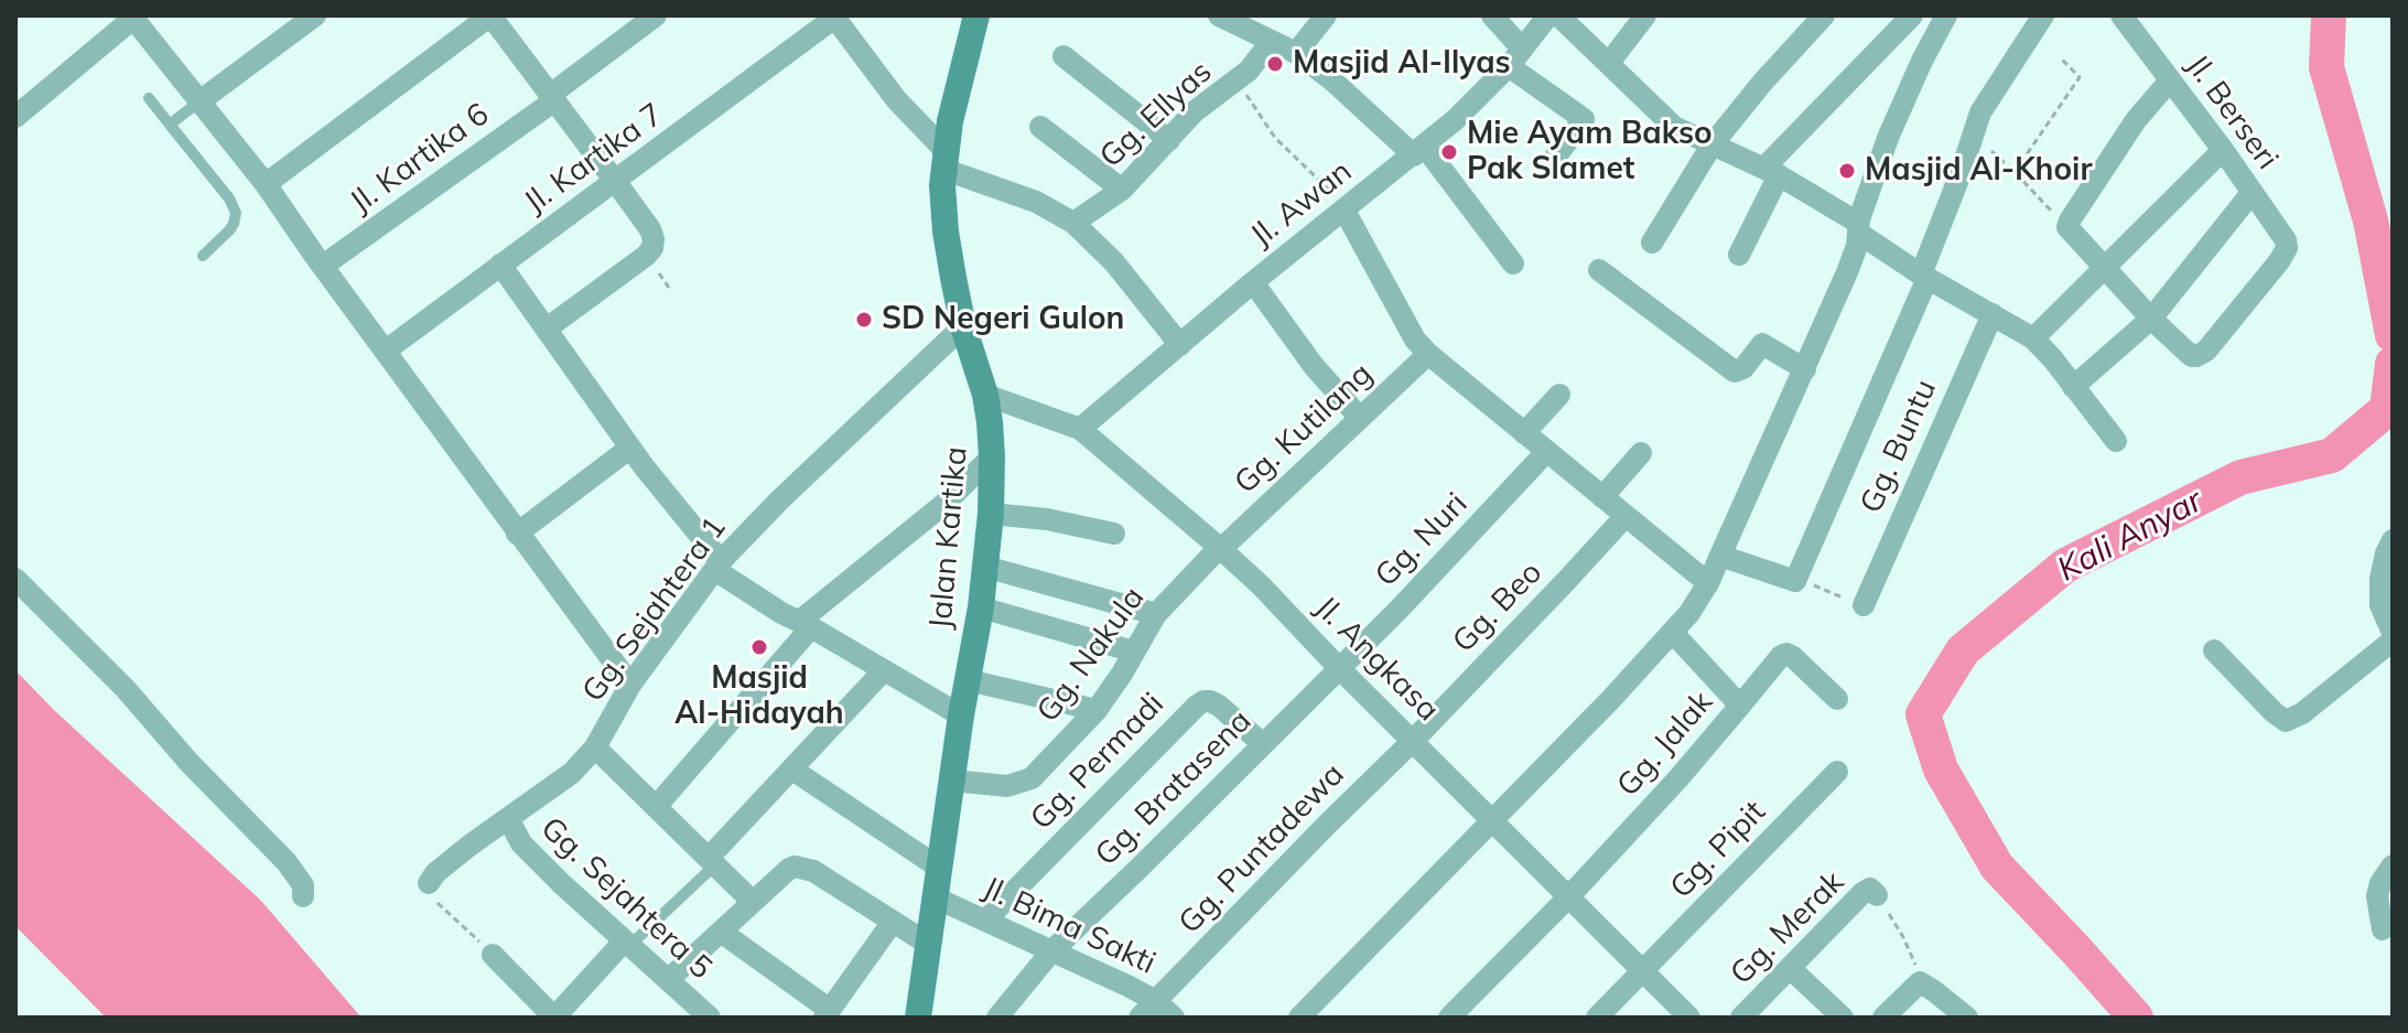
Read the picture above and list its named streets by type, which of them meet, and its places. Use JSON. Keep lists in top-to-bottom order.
{
  "streets": {
    "street": [
      "Jl. Berseri",
      "Gg. Ellyas",
      "Jl. Kartika 6",
      "Jl. Kartika 7",
      "Jl. Awan",
      "Gg. Kutilang",
      "Gg. Buntu",
      "Jalan Kartika",
      "Gg. Nuri",
      "Gg. Beo",
      "Gg. Sejahtera 1",
      "Gg. Nakula",
      "Jl. Angkasa",
      "Gg. Jalak",
      "Gg. Permadi",
      "Gg. Bratasena",
      "Gg. Puntadewa",
      "Gg. Pipit",
      "Gg. Sejahtera 5",
      "Jl. Bima Sakti",
      "Gg. Merak"
    ]
  },
  "crossings": [
    ["Jl. Awan", "Jl. Angkasa"],
    ["Gg. Kutilang", "Gg. Nakula"],
    ["Gg. Kutilang", "Jl. Angkasa"],
    ["Jalan Kartika", "Gg. Sejahtera 1"],
    ["Jalan Kartika", "Gg. Nakula"],
    ["Jalan Kartika", "Jl. Angkasa"],
    ["Jalan Kartika", "Jl. Bima Sakti"],
    ["Gg. Nuri", "Jl. Angkasa"],
    ["Gg. Nuri", "Gg. Bratasena"],
    ["Gg. Beo", "Jl. Angkasa"],
    ["Gg. Beo", "Gg. Puntadewa"],
    ["Gg. Sejahtera 1", "Gg. Sejahtera 5"],
    ["Gg. Nakula", "Jl. Angkasa"],
    ["Jl. Angkasa", "Gg. Jalak"],
    ["Jl. Angkasa", "Gg. Bratasena"],
    ["Jl. Angkasa", "Gg. Puntadewa"],
    ["Jl. Angkasa", "Gg. Pipit"],
    ["Gg. Permadi", "Gg. Bratasena"],
    ["Gg. Permadi", "Jl. Bima Sakti"],
    ["Gg. Bratasena", "Jl. Bima Sakti"],
    ["Gg. Puntadewa", "Jl. Bima Sakti"]
  ],
  "water": ["Kali Anyar"],
  "places": [
    "Masjid Al-Ilyas",
    "Mie Ayam Bakso Pak Slamet",
    "Masjid Al-Khoir",
    "SD Negeri Gulon",
    "Masjid Al-Hidayah"
  ]
}
